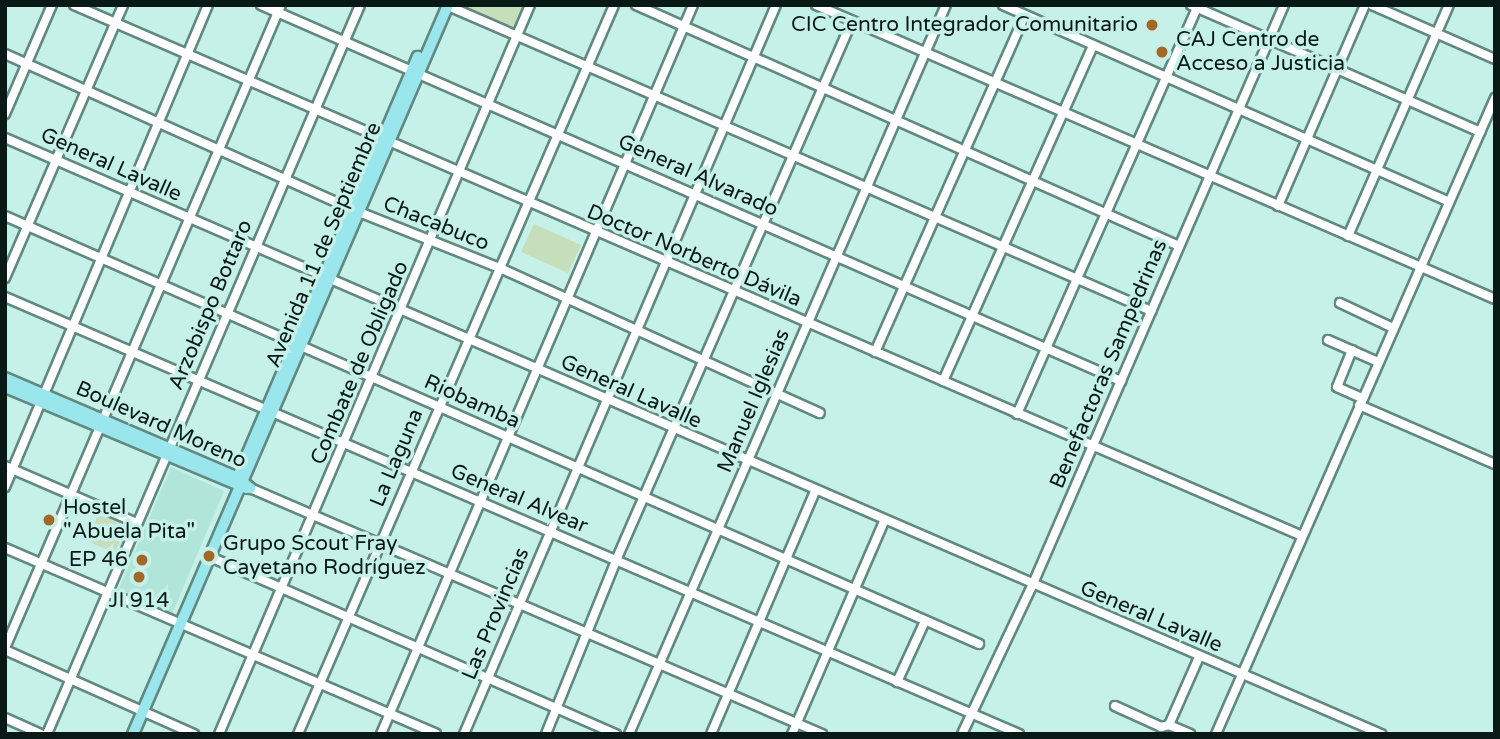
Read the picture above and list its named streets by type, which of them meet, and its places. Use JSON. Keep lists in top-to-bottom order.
{
  "streets": {
    "main road": ["Avenida 11 de Septiembre", "Boulevard Moreno"],
    "street": [
      "General Lavalle",
      "General Alvarado",
      "Chacabuco",
      "Doctor Norberto Dávila",
      "Arzobispo Bottaro",
      "Combate de Obligado",
      "Benefactoras Sampedrinas",
      "Manuel Iglesias",
      "Riobamba",
      "La Laguna",
      "General Alvear",
      "Las Provincias"
    ]
  },
  "crossings": [
    ["General Lavalle", "Avenida 11 de Septiembre"],
    ["General Lavalle", "Arzobispo Bottaro"],
    ["General Lavalle", "Combate de Obligado"],
    ["General Lavalle", "Benefactoras Sampedrinas"],
    ["General Lavalle", "Manuel Iglesias"],
    ["General Lavalle", "La Laguna"],
    ["General Lavalle", "Las Provincias"],
    ["General Alvarado", "Avenida 11 de Septiembre"],
    ["General Alvarado", "Arzobispo Bottaro"],
    ["General Alvarado", "Combate de Obligado"],
    ["General Alvarado", "Benefactoras Sampedrinas"],
    ["General Alvarado", "Manuel Iglesias"],
    ["General Alvarado", "La Laguna"],
    ["General Alvarado", "Las Provincias"],
    ["Chacabuco", "Avenida 11 de Septiembre"],
    ["Chacabuco", "Arzobispo Bottaro"],
    ["Chacabuco", "Combate de Obligado"],
    ["Chacabuco", "Manuel Iglesias"],
    ["Chacabuco", "La Laguna"],
    ["Chacabuco", "Las Provincias"],
    ["Avenida 11 de Septiembre", "Doctor Norberto Dávila"],
    ["Avenida 11 de Septiembre", "Riobamba"],
    ["Avenida 11 de Septiembre", "Boulevard Moreno"],
    ["Avenida 11 de Septiembre", "General Alvear"],
    ["Doctor Norberto Dávila", "Arzobispo Bottaro"],
    ["Doctor Norberto Dávila", "Combate de Obligado"],
    ["Doctor Norberto Dávila", "Benefactoras Sampedrinas"],
    ["Doctor Norberto Dávila", "Manuel Iglesias"],
    ["Doctor Norberto Dávila", "La Laguna"],
    ["Doctor Norberto Dávila", "Las Provincias"],
    ["Arzobispo Bottaro", "Riobamba"],
    ["Arzobispo Bottaro", "Boulevard Moreno"],
    ["Arzobispo Bottaro", "General Alvear"],
    ["Combate de Obligado", "Riobamba"],
    ["Combate de Obligado", "General Alvear"],
    ["Benefactoras Sampedrinas", "General Alvear"],
    ["Manuel Iglesias", "Riobamba"],
    ["Manuel Iglesias", "General Alvear"],
    ["Riobamba", "La Laguna"],
    ["Riobamba", "Las Provincias"],
    ["La Laguna", "General Alvear"],
    ["General Alvear", "Las Provincias"]
  ],
  "places": [
    "CIC Centro Integrador Comunitario",
    "CAJ Centro de Acceso a Justicia",
    "Hostel \"Abuela Pita\"",
    "Grupo Scout Fray Cayetano Rodríguez",
    "EP 46",
    "JI 914"
  ]
}
